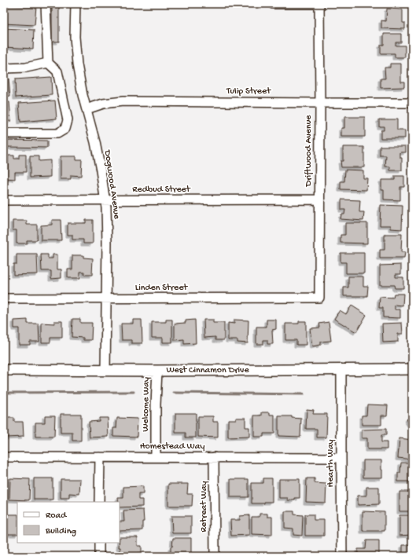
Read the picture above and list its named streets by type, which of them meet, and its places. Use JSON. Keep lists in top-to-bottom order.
{
  "streets": {
    "main road": ["West Cinnamon Drive"],
    "street": [
      "Tulip Street",
      "Driftwood Avenue",
      "Dogwood Avenue",
      "Redbud Street",
      "Linden Street",
      "Welcome Way",
      "Homestead Way",
      "Hearth Way",
      "Retreat Way"
    ]
  },
  "crossings": [
    ["Tulip Street", "Driftwood Avenue"],
    ["Tulip Street", "Dogwood Avenue"],
    ["Driftwood Avenue", "Redbud Street"],
    ["Driftwood Avenue", "Linden Street"],
    ["Dogwood Avenue", "Redbud Street"],
    ["Dogwood Avenue", "Linden Street"],
    ["Dogwood Avenue", "West Cinnamon Drive"],
    ["West Cinnamon Drive", "Welcome Way"],
    ["West Cinnamon Drive", "Hearth Way"],
    ["Welcome Way", "Homestead Way"],
    ["Homestead Way", "Hearth Way"],
    ["Homestead Way", "Retreat Way"]
  ],
  "legend": ["Road", "Building"]
}
